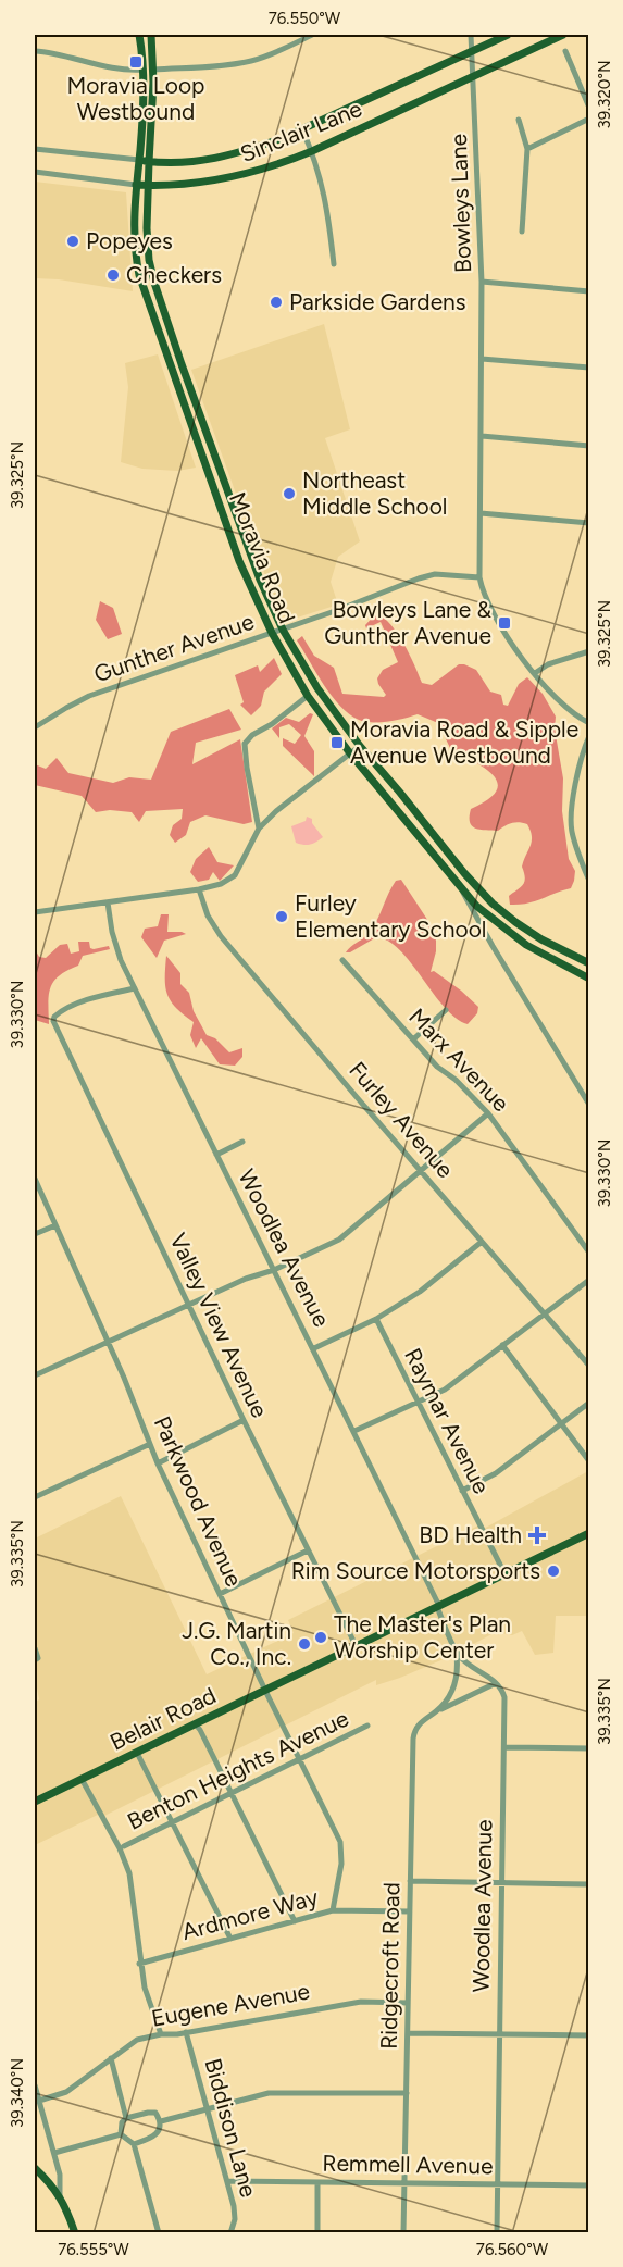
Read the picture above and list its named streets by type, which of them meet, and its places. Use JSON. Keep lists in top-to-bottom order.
{
  "streets": {
    "main road": ["Sinclair Lane", "Moravia Road", "Belair Road"],
    "street": [
      "Bowleys Lane",
      "Gunther Avenue",
      "Marx Avenue",
      "Furley Avenue",
      "Woodlea Avenue",
      "Valley View Avenue",
      "Raymar Avenue",
      "Parkwood Avenue",
      "Benton Heights Avenue",
      "Ardmore Way",
      "Ridgecroft Road",
      "Eugene Avenue",
      "Biddison Lane",
      "Remmell Avenue"
    ]
  },
  "crossings": [
    ["Sinclair Lane", "Bowleys Lane"],
    ["Sinclair Lane", "Moravia Road"],
    ["Bowleys Lane", "Gunther Avenue"],
    ["Moravia Road", "Gunther Avenue"],
    ["Woodlea Avenue", "Valley View Avenue"],
    ["Woodlea Avenue", "Belair Road"],
    ["Woodlea Avenue", "Ridgecroft Road"],
    ["Woodlea Avenue", "Remmell Avenue"],
    ["Valley View Avenue", "Belair Road"],
    ["Raymar Avenue", "Belair Road"],
    ["Parkwood Avenue", "Belair Road"],
    ["Parkwood Avenue", "Benton Heights Avenue"],
    ["Parkwood Avenue", "Ardmore Way"],
    ["Ardmore Way", "Ridgecroft Road"],
    ["Ridgecroft Road", "Eugene Avenue"],
    ["Ridgecroft Road", "Remmell Avenue"],
    ["Eugene Avenue", "Biddison Lane"],
    ["Biddison Lane", "Remmell Avenue"]
  ],
  "places": {
    "transit": ["Moravia Loop Westbound", "Bowleys Lane & Gunther Avenue", "Moravia Road & Sipple Avenue Westbound"],
    "other": [
      "Popeyes",
      "Checkers",
      "Parkside Gardens",
      "Northeast Middle School",
      "Furley Elementary School",
      "Rim Source Motorsports",
      "The Master's Plan Worship Center",
      "J.G. Martin Co., Inc."
    ],
    "health": ["BD Health"]
  },
  "coordinates": [
    "76.550°W",
    "39.320°N",
    "39.325°N",
    "39.330°N",
    "39.335°N",
    "39.340°N",
    "76.555°W",
    "76.560°W"
  ]
}
